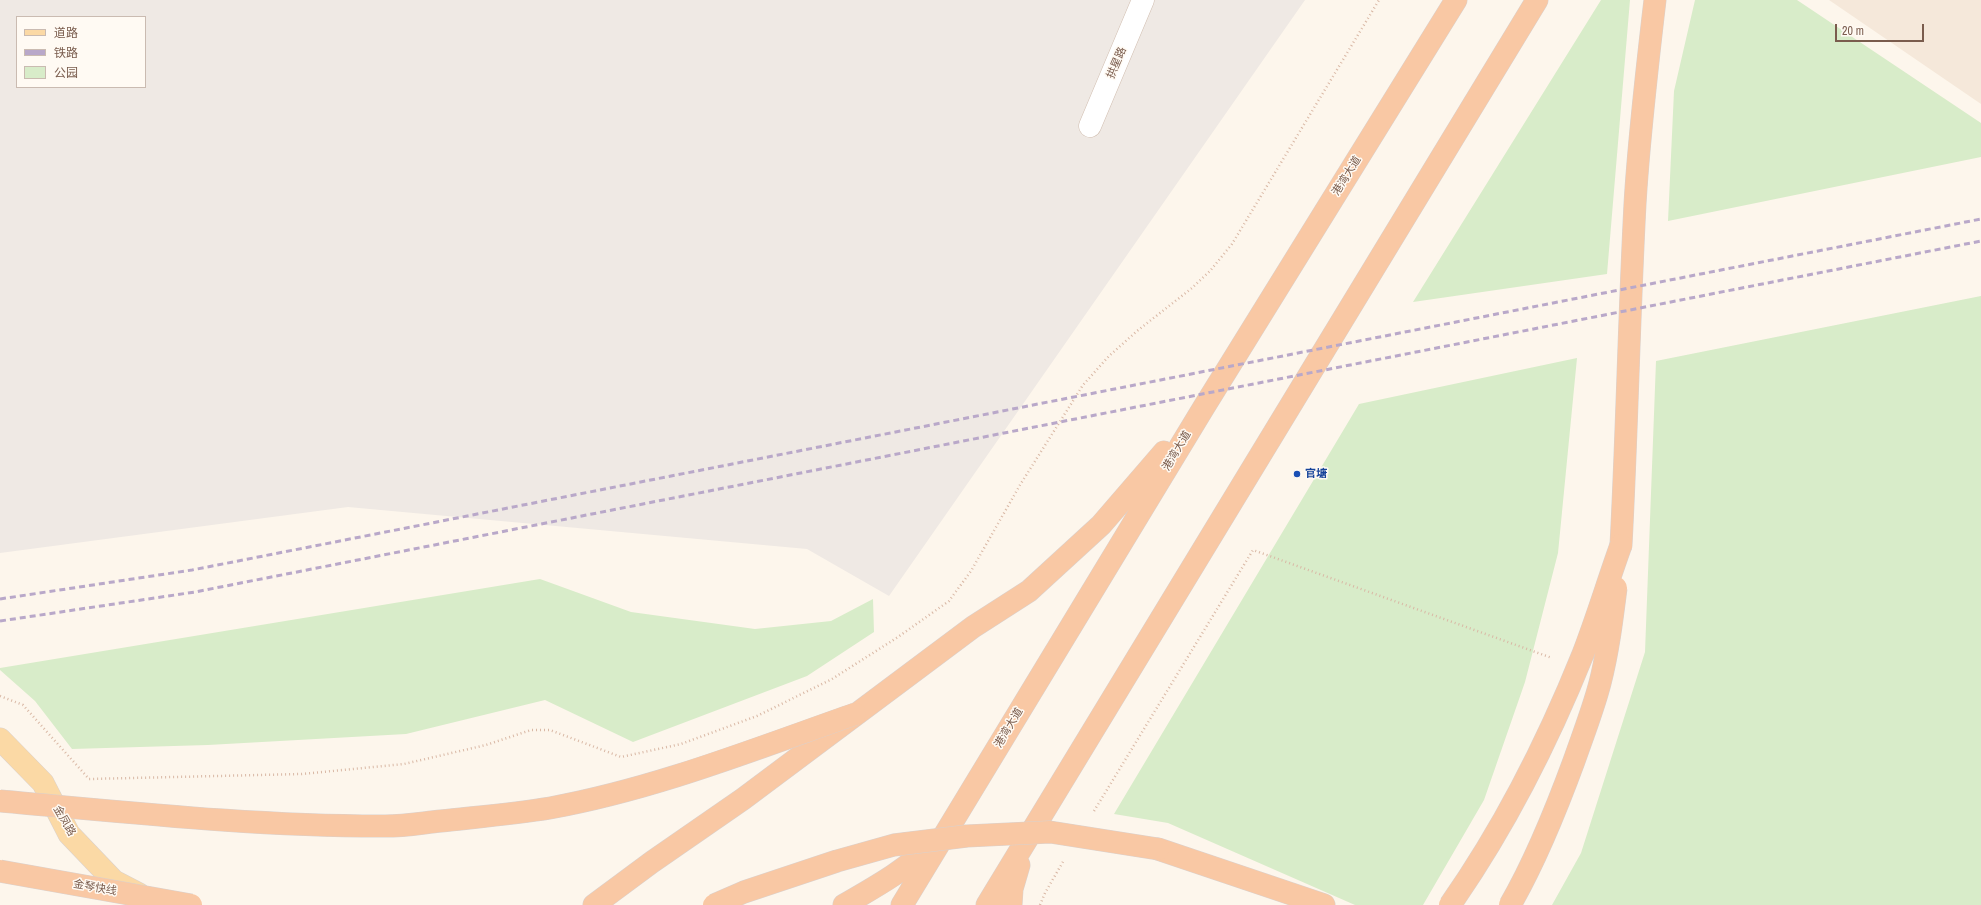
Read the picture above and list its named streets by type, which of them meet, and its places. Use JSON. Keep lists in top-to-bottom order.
{
  "streets": {
    "highway": ["港湾大道", "金琴快线"],
    "main road": ["金凤路"],
    "street": ["拱星路"]
  },
  "places": ["官塘"],
  "legend": ["道路", "铁路", "公园"],
  "scale_bar": "20 m"
}
